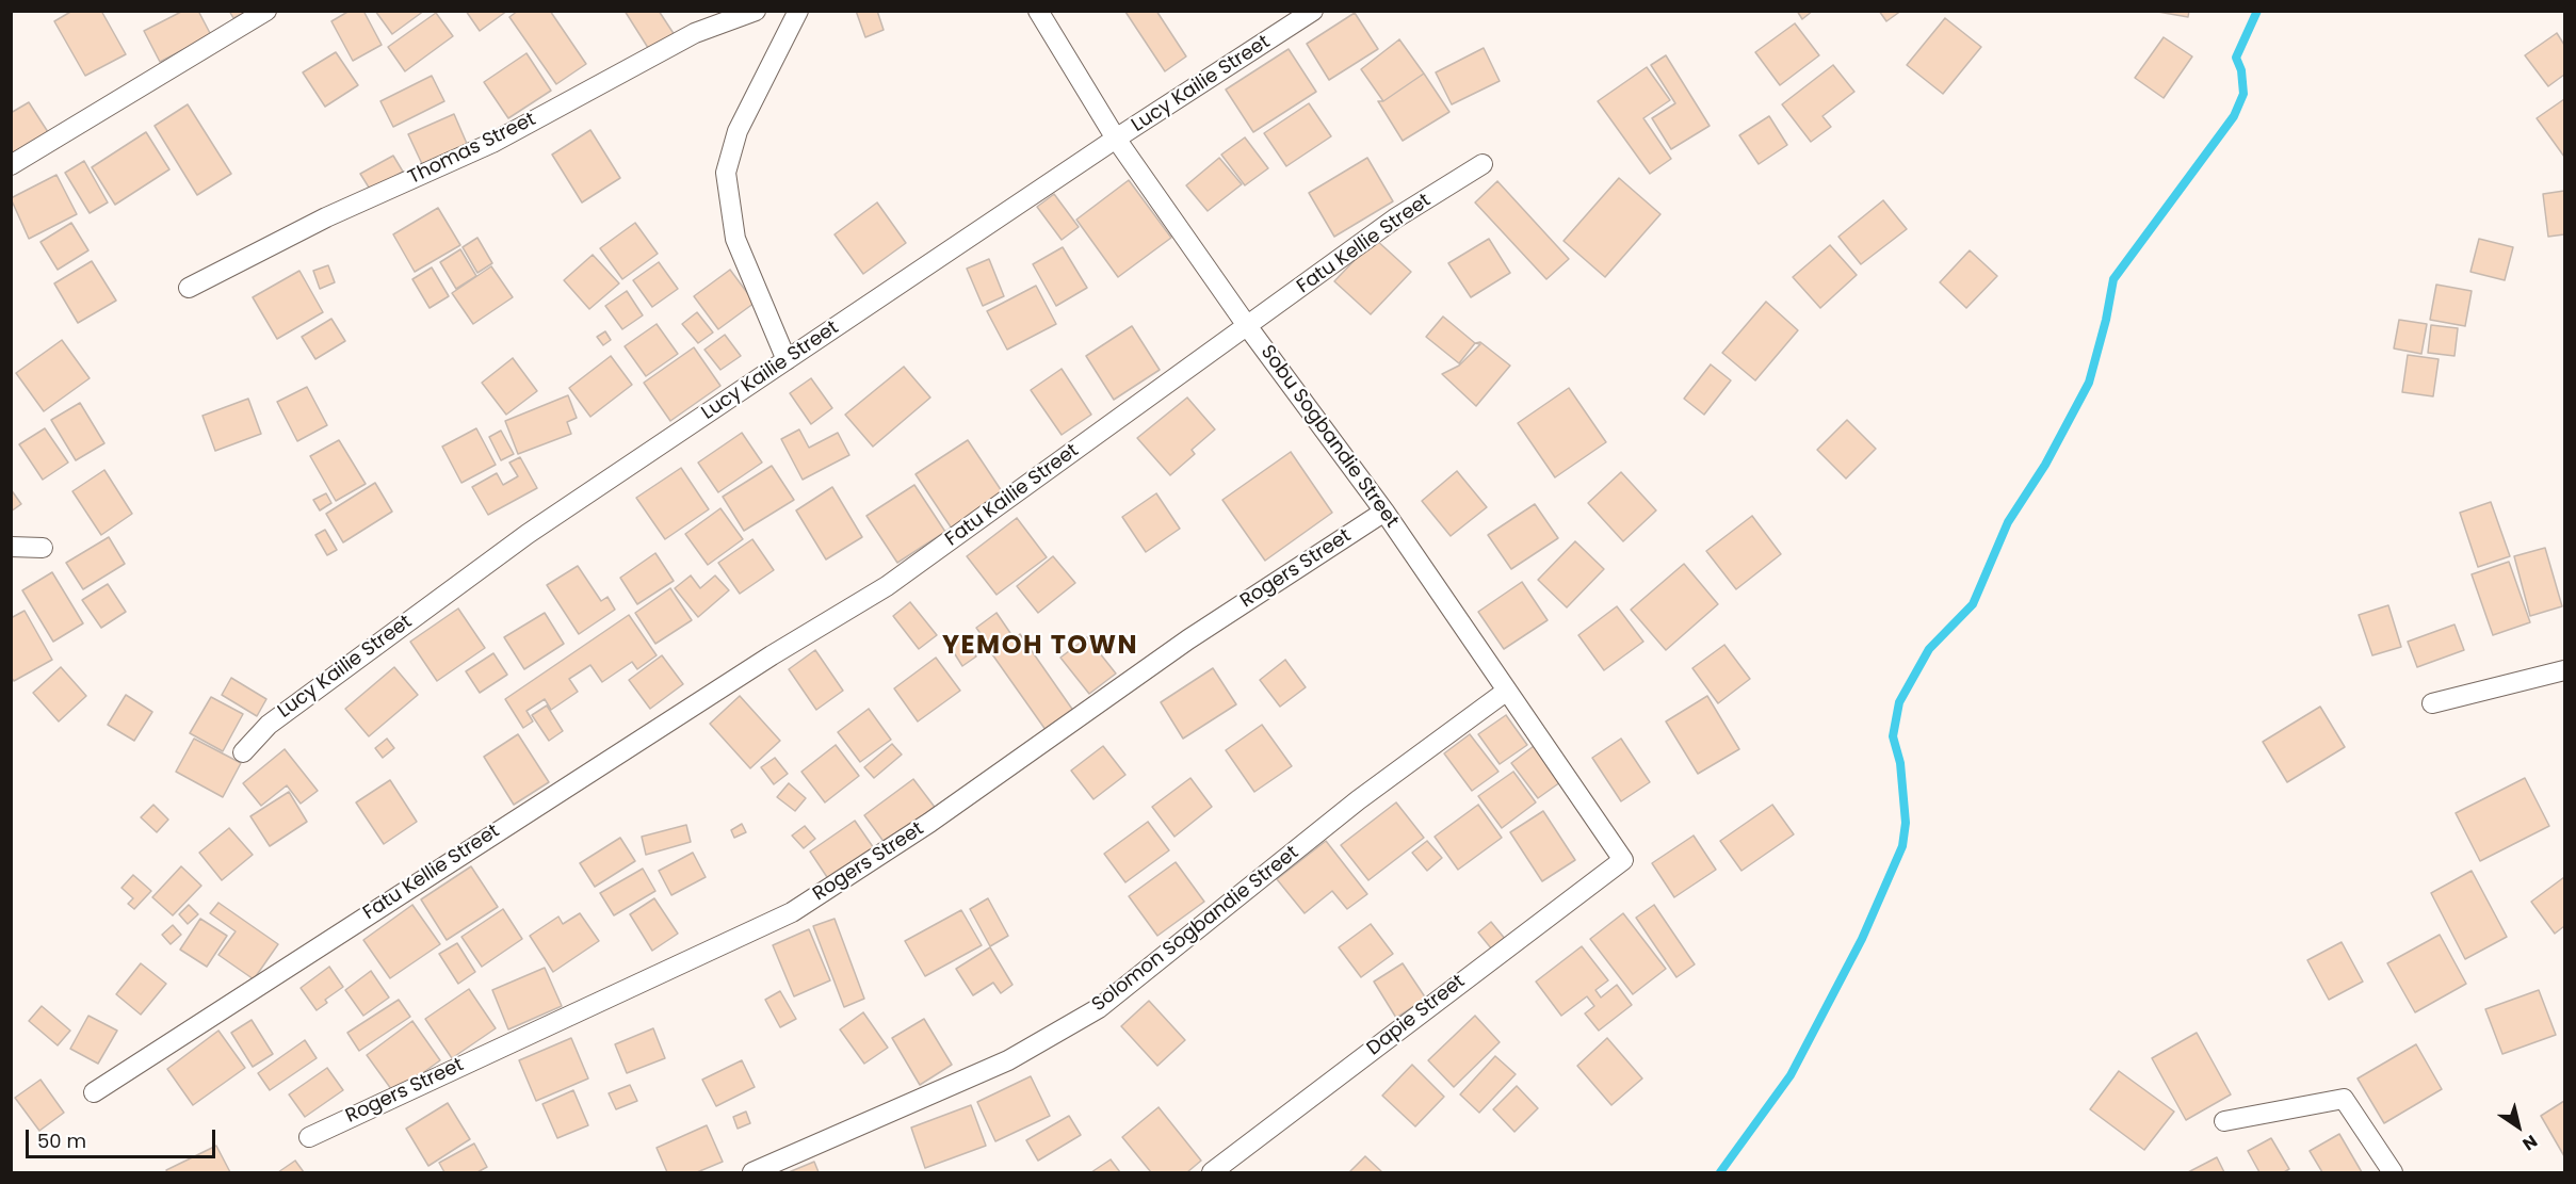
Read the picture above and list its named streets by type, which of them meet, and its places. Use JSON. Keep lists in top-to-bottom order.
{
  "streets": {
    "street": [
      "Lucy Kailie Street",
      "Thomas Street",
      "Fatu Kellie Street",
      "Sobu Sogbandie Street",
      "Fatu Kailie Street",
      "Rogers Street",
      "Solomon Sogbandie Street",
      "Dapie Street"
    ]
  },
  "crossings": [
    ["Lucy Kailie Street", "Sobu Sogbandie Street"],
    ["Fatu Kellie Street", "Sobu Sogbandie Street"],
    ["Fatu Kellie Street", "Fatu Kailie Street"],
    ["Sobu Sogbandie Street", "Fatu Kailie Street"],
    ["Sobu Sogbandie Street", "Rogers Street"],
    ["Sobu Sogbandie Street", "Solomon Sogbandie Street"],
    ["Sobu Sogbandie Street", "Dapie Street"]
  ],
  "districts": ["YEMOH TOWN"],
  "scale_bar": "50 m",
  "north": "bottom right"
}
